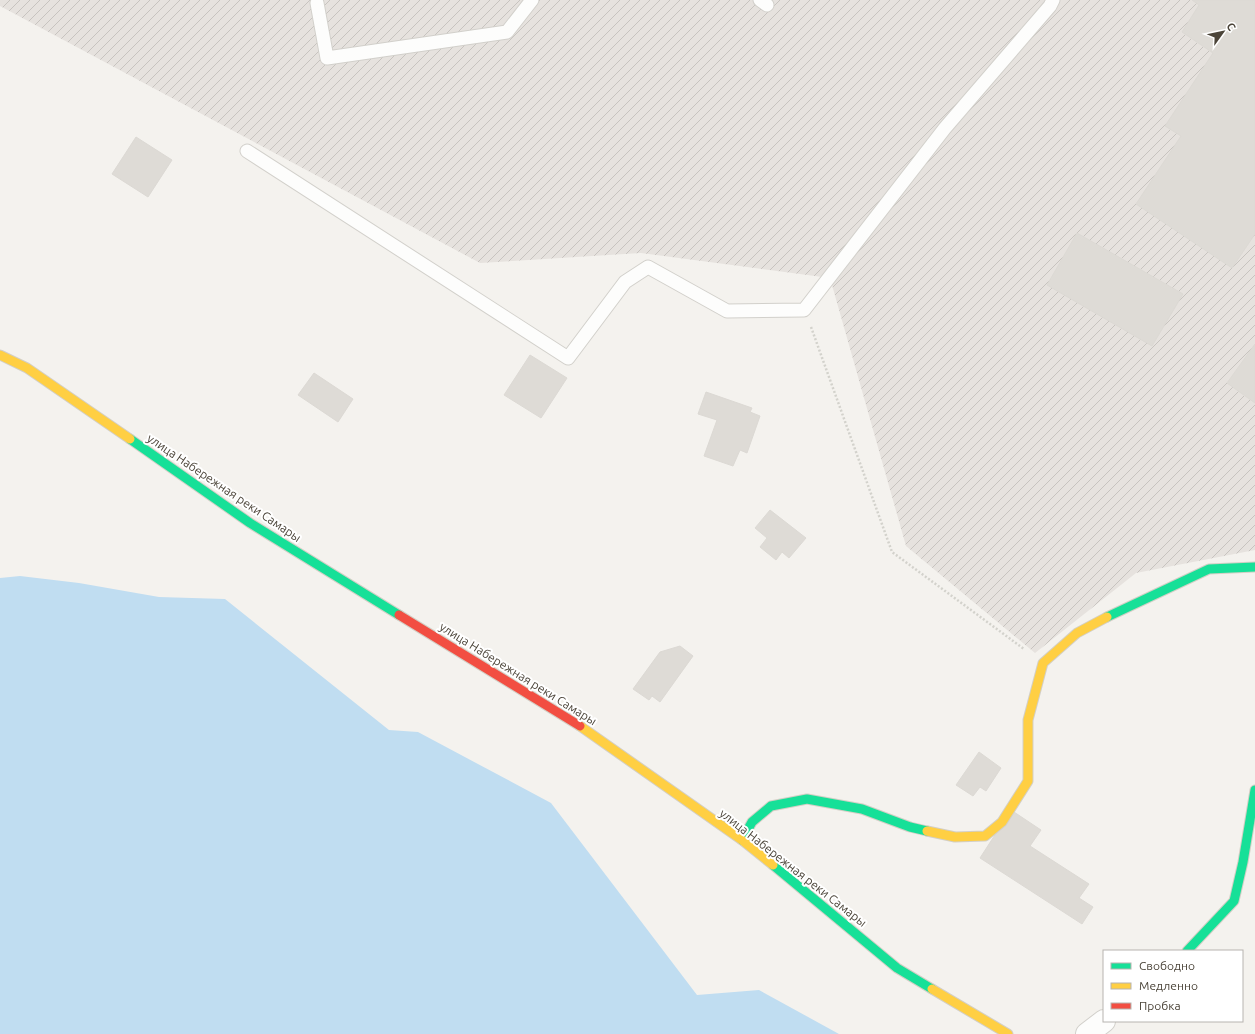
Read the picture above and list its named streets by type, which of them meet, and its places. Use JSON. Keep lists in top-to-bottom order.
{
  "streets": {
    "street": ["улица Набережная реки Самары"]
  },
  "legend": ["Свободно", "Медленно", "Пробка"],
  "north": "top right"
}
